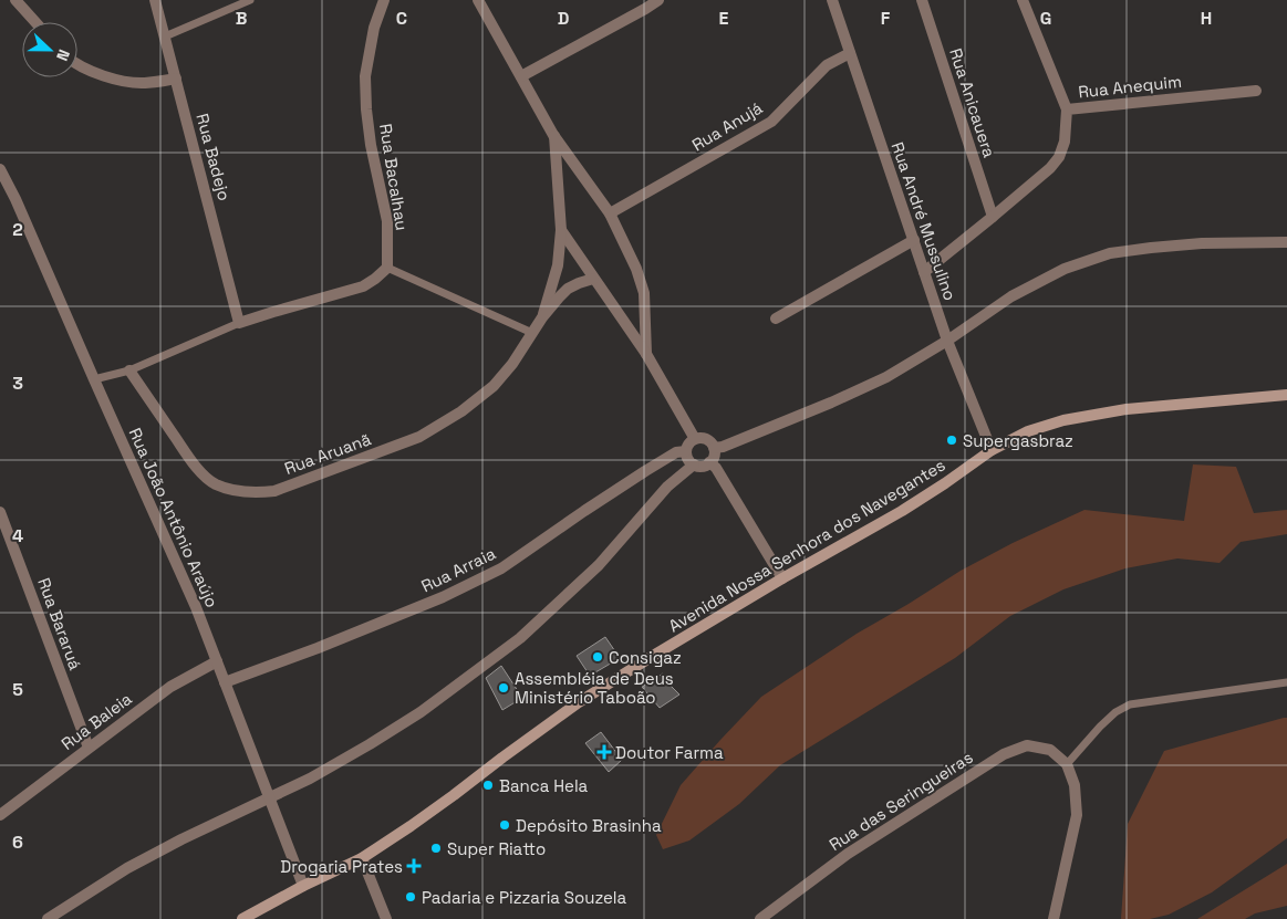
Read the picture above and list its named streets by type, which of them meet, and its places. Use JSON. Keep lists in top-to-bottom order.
{
  "streets": {
    "main road": ["Avenida Nossa Senhora dos Navegantes"],
    "street": [
      "Rua Anequim",
      "Rua Anicauera",
      "Rua Anujá",
      "Rua Badejo",
      "Rua Bacalhau",
      "Rua André Mussulino",
      "Rua Aruanã",
      "Rua João Antônio Araújo",
      "Rua Arraia",
      "Rua Bararuá",
      "Rua Baleia",
      "Rua das Seringueiras"
    ]
  },
  "crossings": [
    ["Rua Anequim", "Rua Anicauera"],
    ["Rua Anequim", "Rua André Mussulino"],
    ["Rua Anujá", "Rua André Mussulino"],
    ["Rua André Mussulino", "Avenida Nossa Senhora dos Navegantes"],
    ["Rua João Antônio Araújo", "Avenida Nossa Senhora dos Navegantes"],
    ["Rua João Antônio Araújo", "Rua Arraia"],
    ["Rua João Antônio Araújo", "Rua Baleia"],
    ["Rua Bararuá", "Rua Baleia"]
  ],
  "places": {
    "other": [
      "Supergasbraz",
      "Consigaz",
      "Assembléia de Deus Ministério Taboão",
      "Banca Hela",
      "Depósito Brasinha",
      "Super Riatto",
      "Padaria e Pizzaria Souzela"
    ],
    "health": ["Doutor Farma", "Drogaria Prates"]
  },
  "north": "right",
  "grid": {
    "columns": [
      "B",
      "C",
      "D",
      "E",
      "F",
      "G",
      "H"
    ],
    "rows": [
      "2",
      "3",
      "4",
      "5",
      "6"
    ]
  }
}
